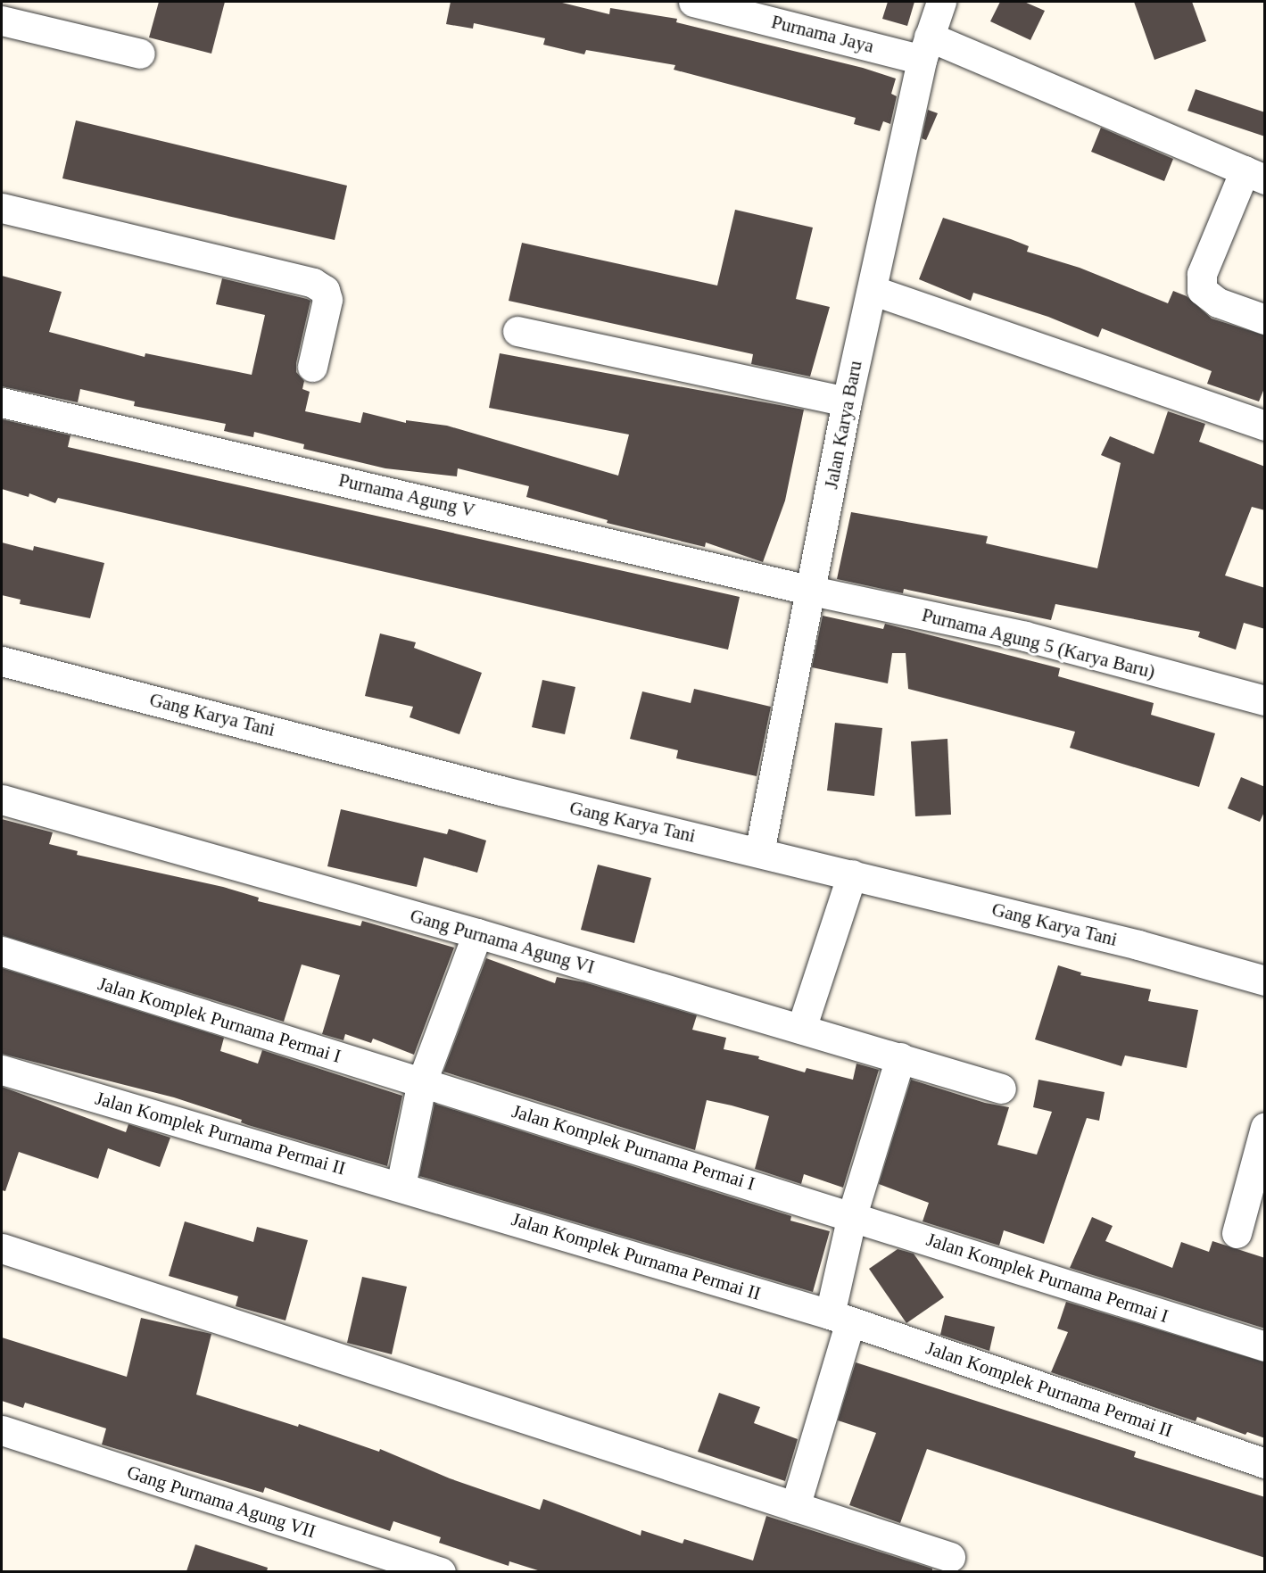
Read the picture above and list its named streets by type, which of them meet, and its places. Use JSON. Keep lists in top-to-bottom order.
{
  "streets": {
    "street": [
      "Purnama Jaya",
      "Jalan Karya Baru",
      "Purnama Agung V",
      "Purnama Agung 5 (Karya Baru)",
      "Gang Karya Tani",
      "Gang Purnama Agung VI",
      "Jalan Komplek Purnama Permai I",
      "Jalan Komplek Purnama Permai II",
      "Gang Purnama Agung VII"
    ]
  },
  "crossings": [
    ["Purnama Jaya", "Jalan Karya Baru"],
    ["Jalan Karya Baru", "Purnama Agung V"],
    ["Jalan Karya Baru", "Purnama Agung 5 (Karya Baru)"],
    ["Jalan Karya Baru", "Gang Karya Tani"],
    ["Purnama Agung V", "Purnama Agung 5 (Karya Baru)"]
  ]
}
